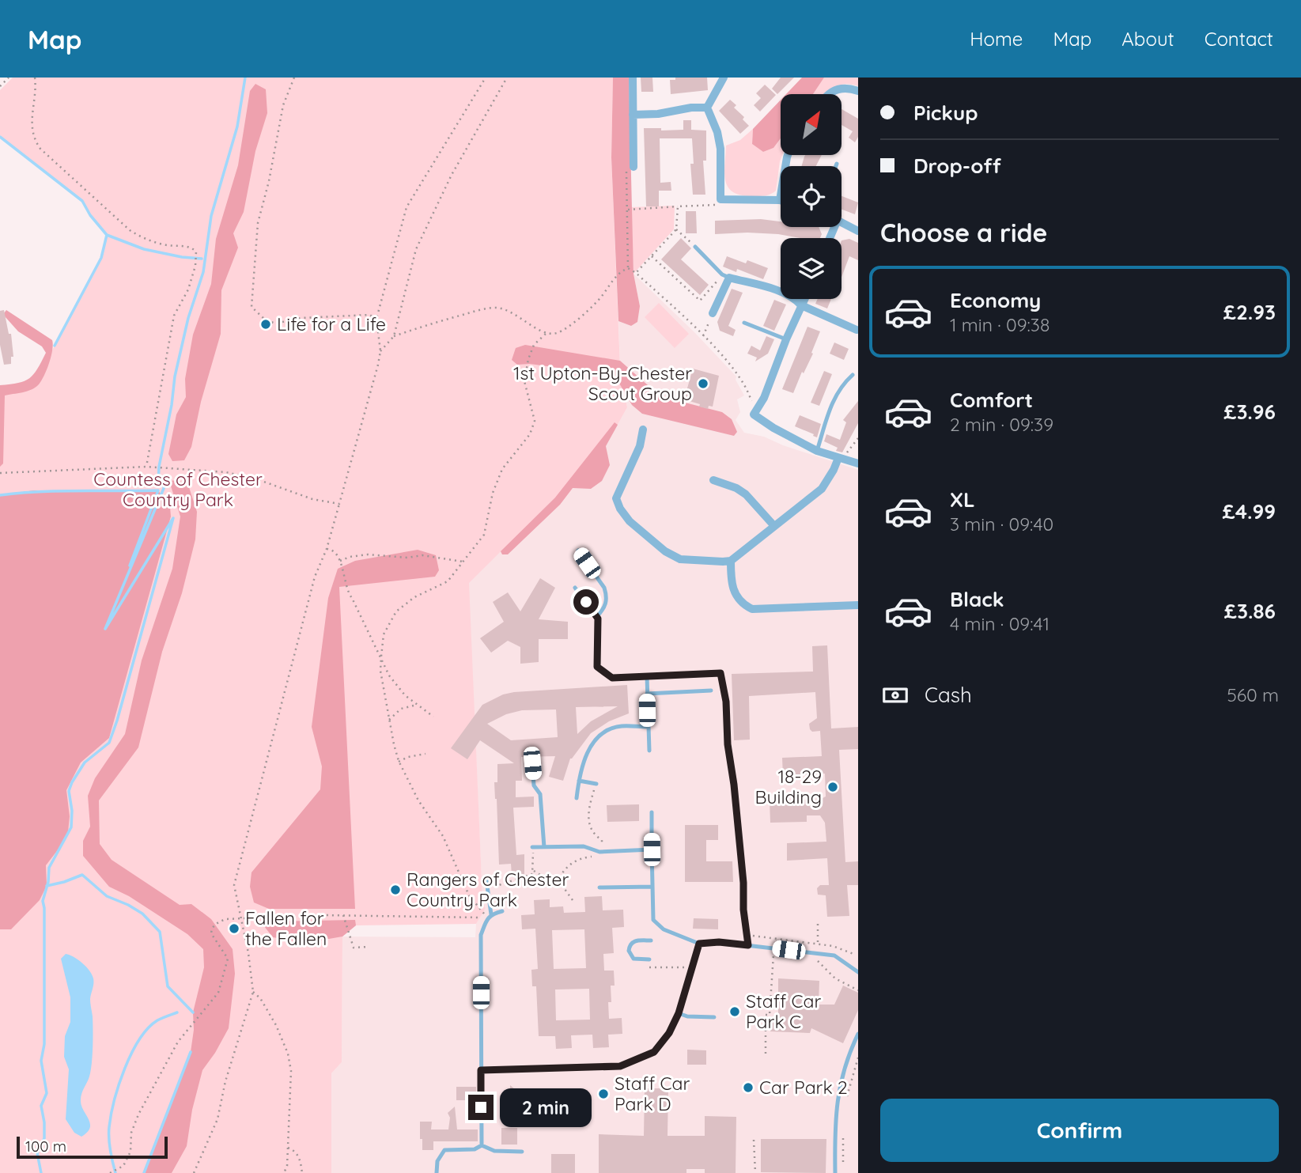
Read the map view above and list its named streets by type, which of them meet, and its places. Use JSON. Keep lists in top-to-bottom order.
{
  "parks": ["Countess of Chester Country Park"],
  "places": [
    "Life for a Life",
    "1st Upton-By-Chester Scout Group",
    "18-29 Building",
    "Rangers of Chester Country Park",
    "Fallen for the Fallen",
    "Staff Car Park C",
    "Car Park 2",
    "Staff Car Park D"
  ],
  "scale_bar": "100 m",
  "north": "top right",
  "page": {
    "header": "Map",
    "nav": [
      "Home",
      "Map",
      "About",
      "Contact"
    ],
    "banner": ["Pickup", "Drop-off"],
    "heading": "Choose a ride",
    "list": [
      {
        "name": "Economy",
        "note": "1 min · 09:38",
        "value": "£2.93"
      },
      {
        "name": "Comfort",
        "note": "2 min · 09:39",
        "value": "£3.96"
      },
      {
        "name": "XL",
        "note": "3 min · 09:40",
        "value": "£4.99"
      },
      {
        "name": "Black",
        "note": "4 min · 09:41",
        "value": "£3.86"
      }
    ],
    "pay": ["Cash", "560 m"],
    "buttons": "Confirm",
    "bubble": "2 min",
    "scale": "100 m"
  }
}
